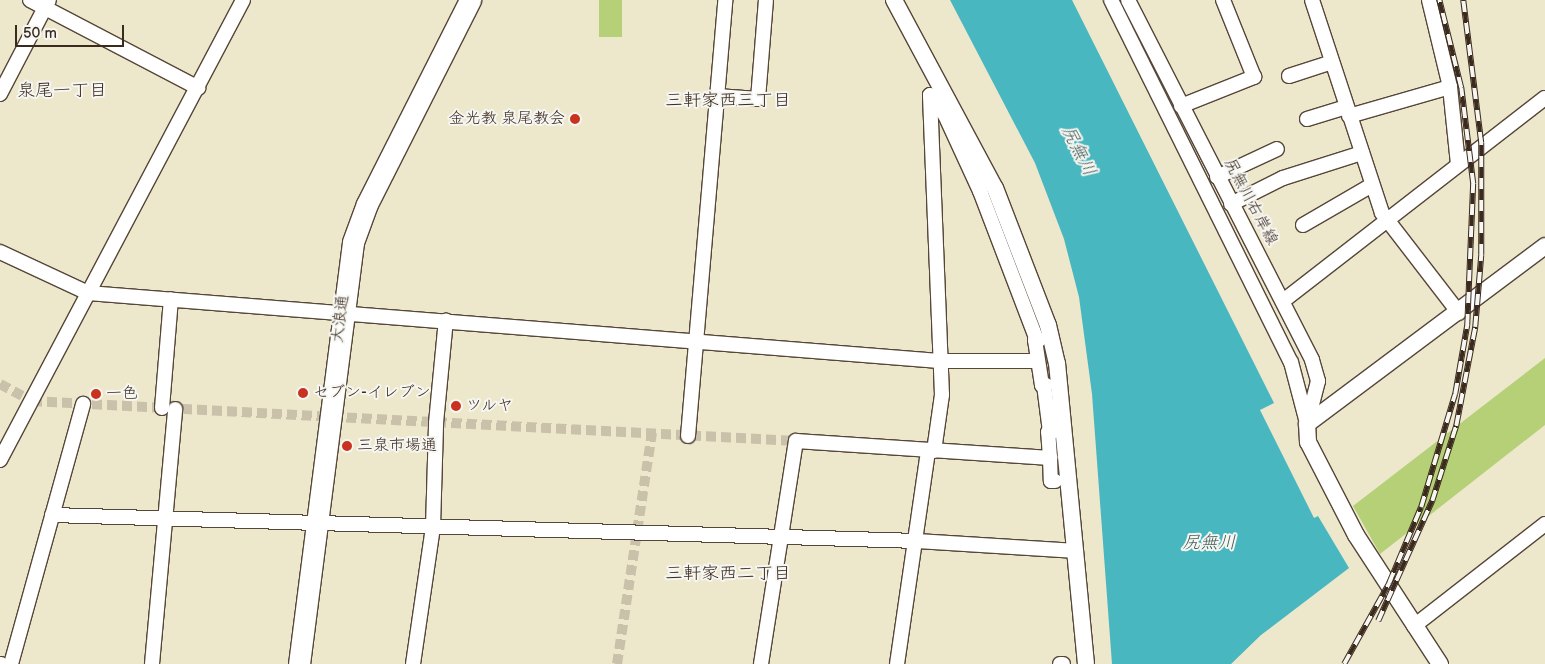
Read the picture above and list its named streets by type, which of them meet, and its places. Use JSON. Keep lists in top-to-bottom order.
{
  "streets": {
    "main road": ["大浪通"],
    "street": ["尻無川右岸線"]
  },
  "districts": ["泉尾一丁目", "三軒家西三丁目", "三軒家西二丁目"],
  "water": ["尻無川"],
  "places": [
    "金光教 泉尾教会",
    "セブン-イレブン",
    "一色",
    "ツルヤ",
    "三泉市場通"
  ],
  "scale_bar": "50 m"
}
